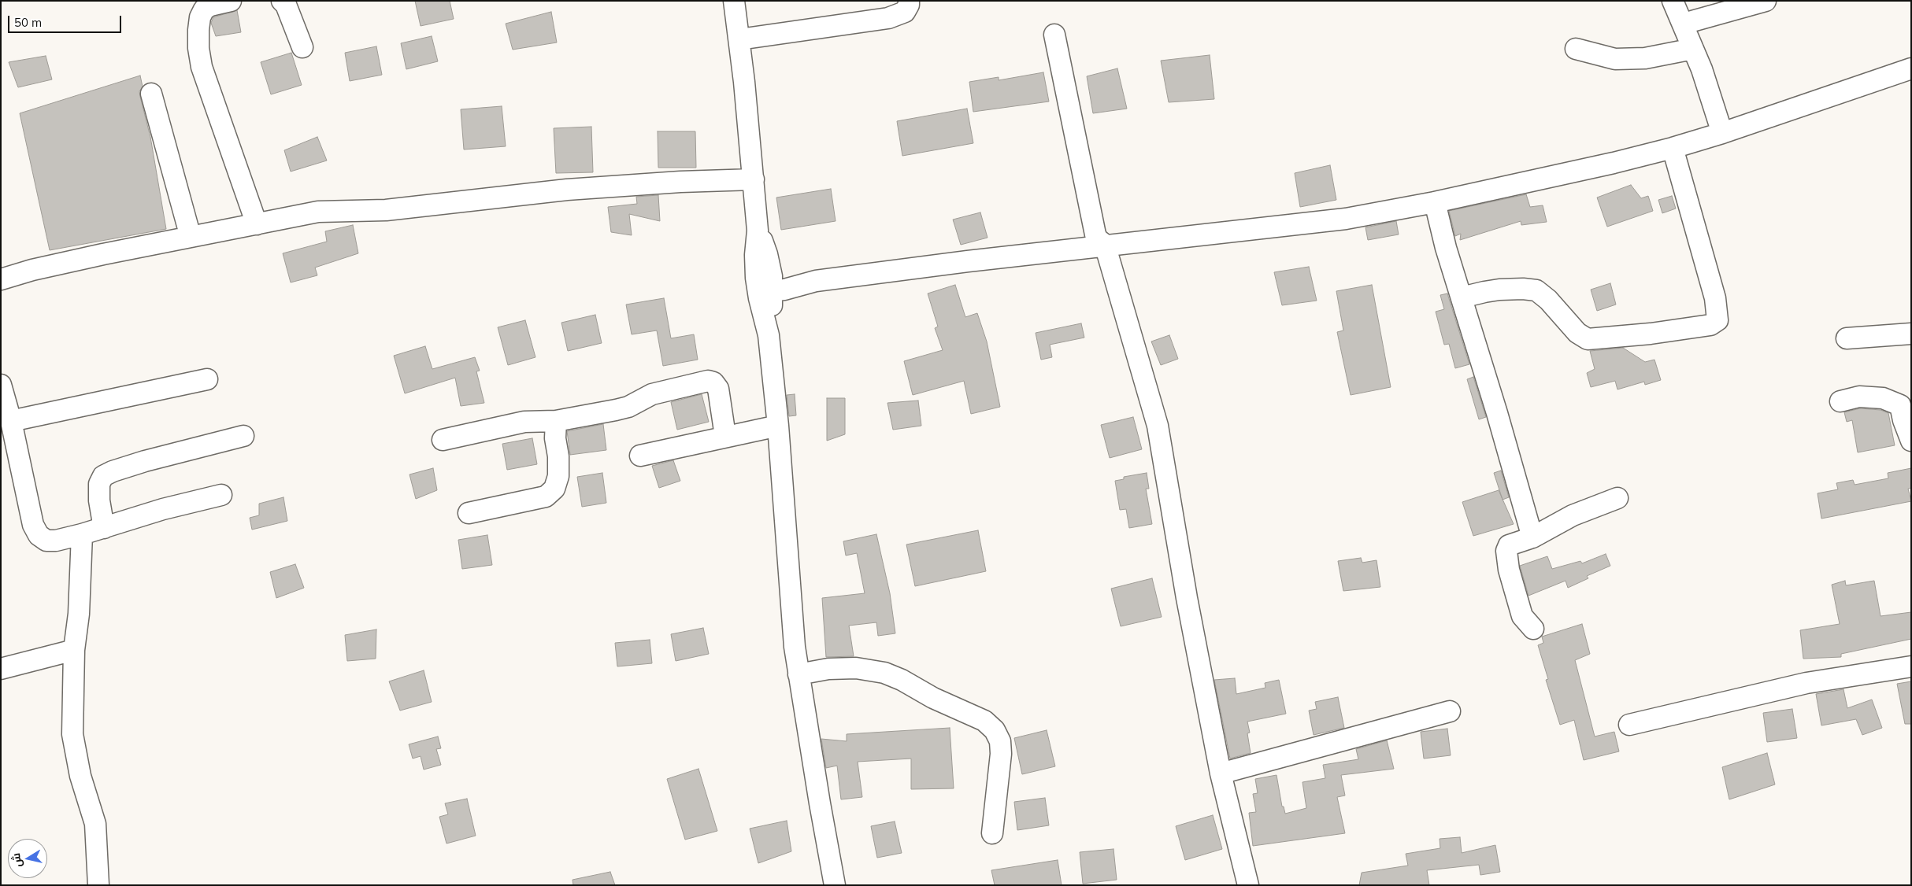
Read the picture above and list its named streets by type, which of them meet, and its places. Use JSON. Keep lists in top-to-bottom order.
{
  "scale_bar": "50 m",
  "north": "left"
}
